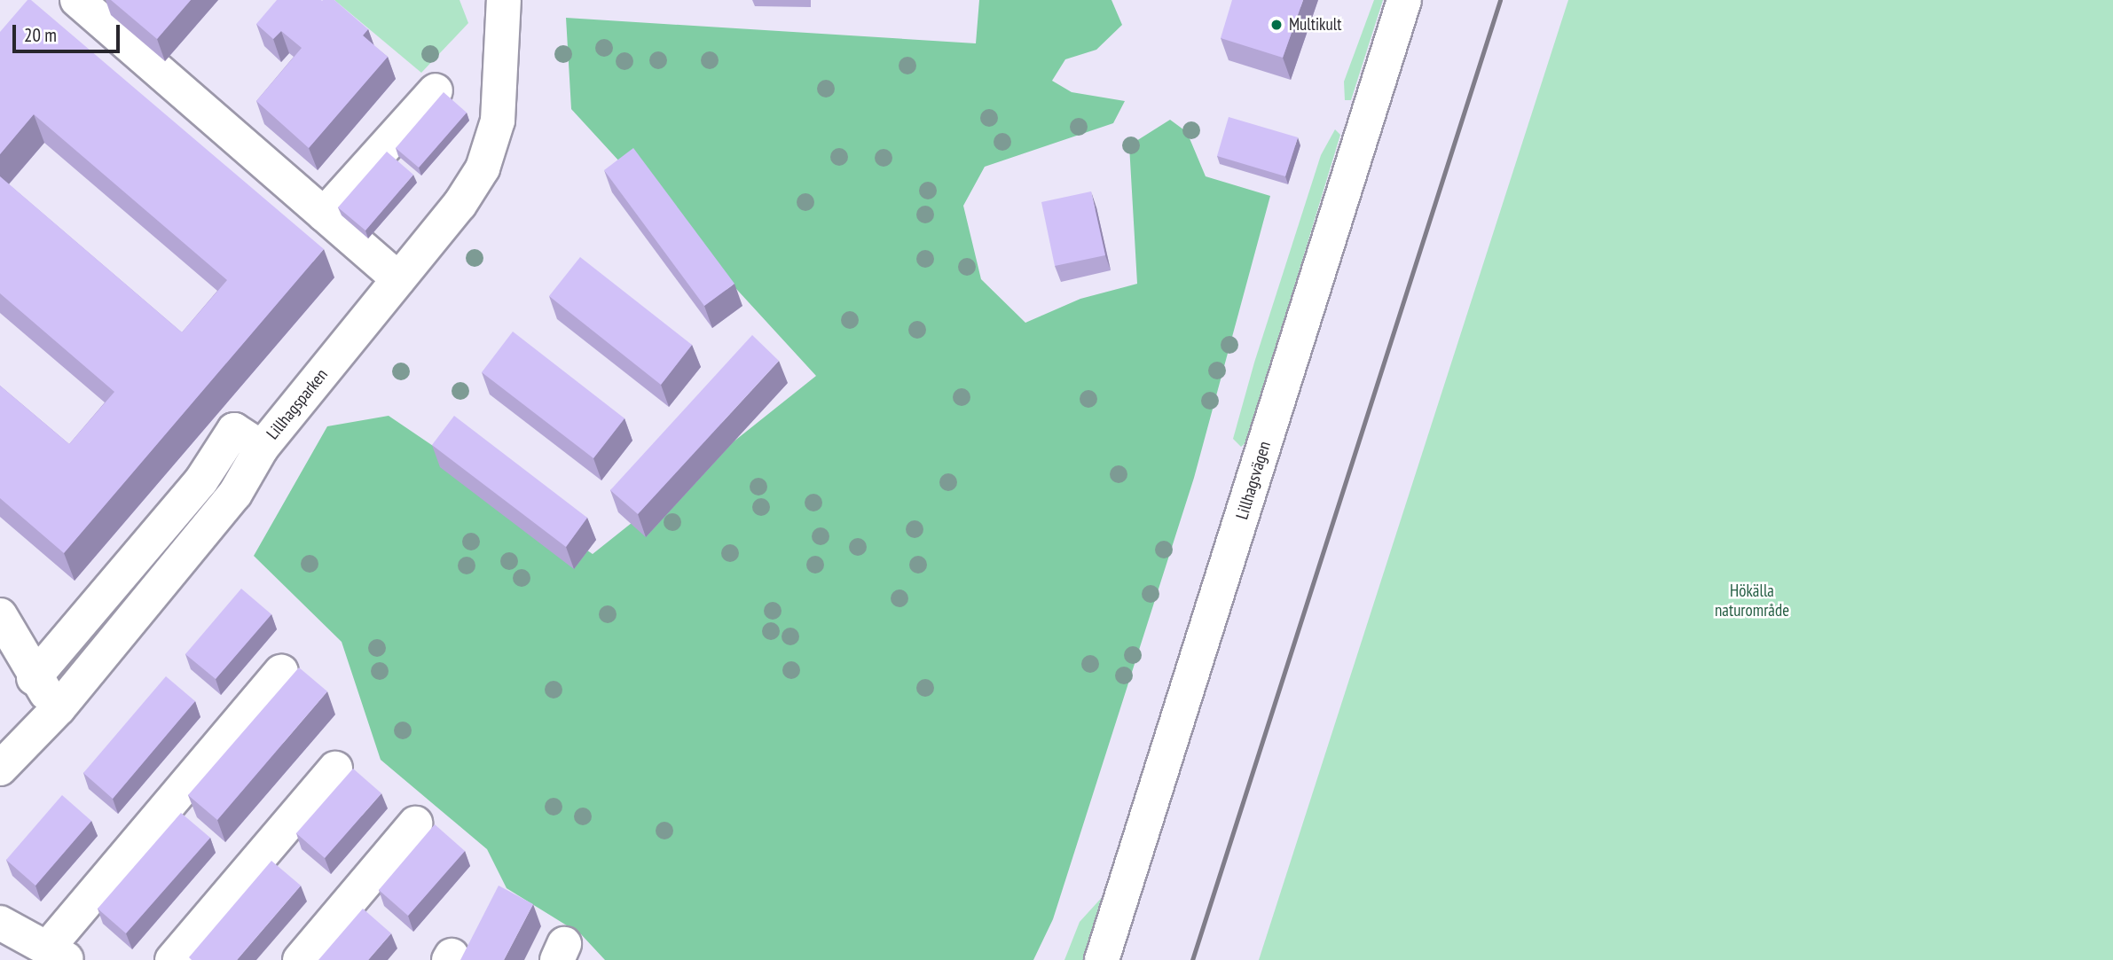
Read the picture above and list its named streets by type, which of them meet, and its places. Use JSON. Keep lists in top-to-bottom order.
{
  "streets": {
    "street": ["Lillhagsparken", "Lillhagsvägen"]
  },
  "parks": ["Hökälla naturområde"],
  "places": ["Multikult"],
  "scale_bar": "20 m"
}
